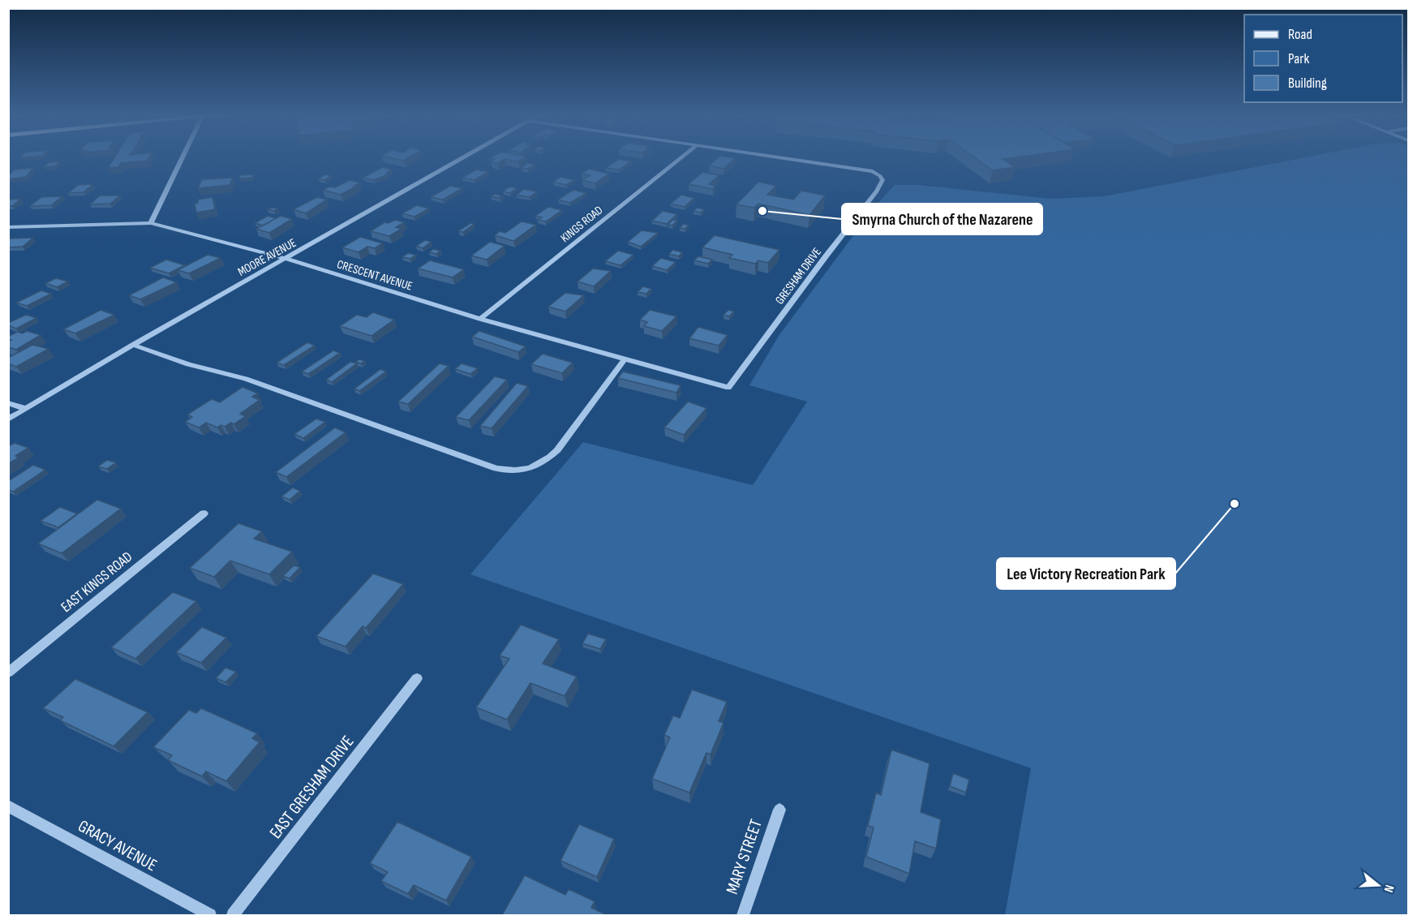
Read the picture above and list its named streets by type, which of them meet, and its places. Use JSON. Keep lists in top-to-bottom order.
{
  "streets": {
    "street": [
      "KINGS ROAD",
      "MOORE AVENUE",
      "CRESCENT AVENUE",
      "GRESHAM DRIVE",
      "EAST KINGS ROAD",
      "EAST GRESHAM DRIVE",
      "GRACY AVENUE",
      "MARY STREET"
    ]
  },
  "crossings": [
    ["KINGS ROAD", "CRESCENT AVENUE"],
    ["MOORE AVENUE", "CRESCENT AVENUE"],
    ["CRESCENT AVENUE", "GRESHAM DRIVE"]
  ],
  "places": ["Smyrna Church of the Nazarene", "Lee Victory Recreation Park"],
  "legend": ["Road", "Park", "Building"],
  "north": "right"
}
